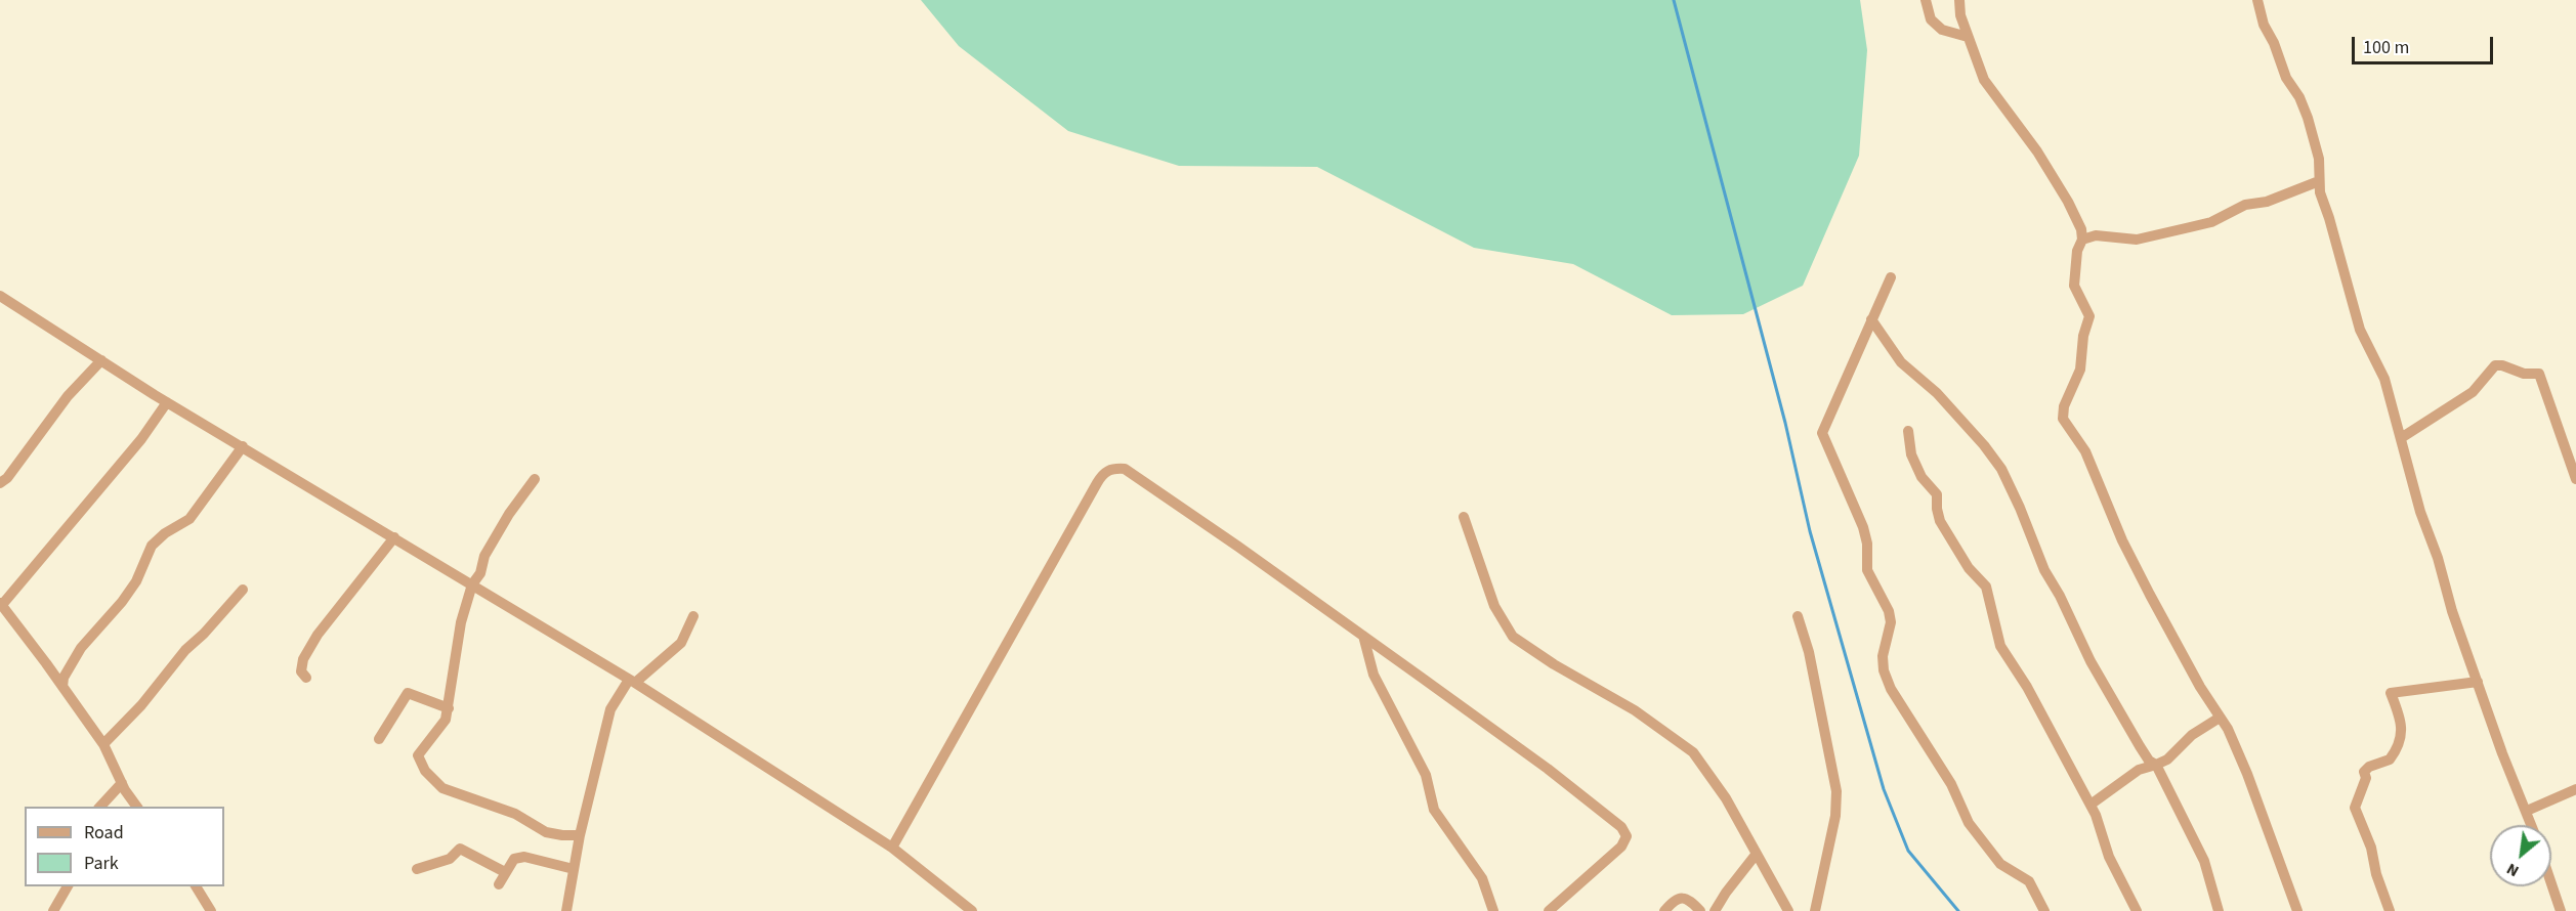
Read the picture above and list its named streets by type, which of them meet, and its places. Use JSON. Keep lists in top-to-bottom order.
{
  "legend": ["Road", "Park"],
  "scale_bar": "100 m",
  "north": "bottom left"
}
